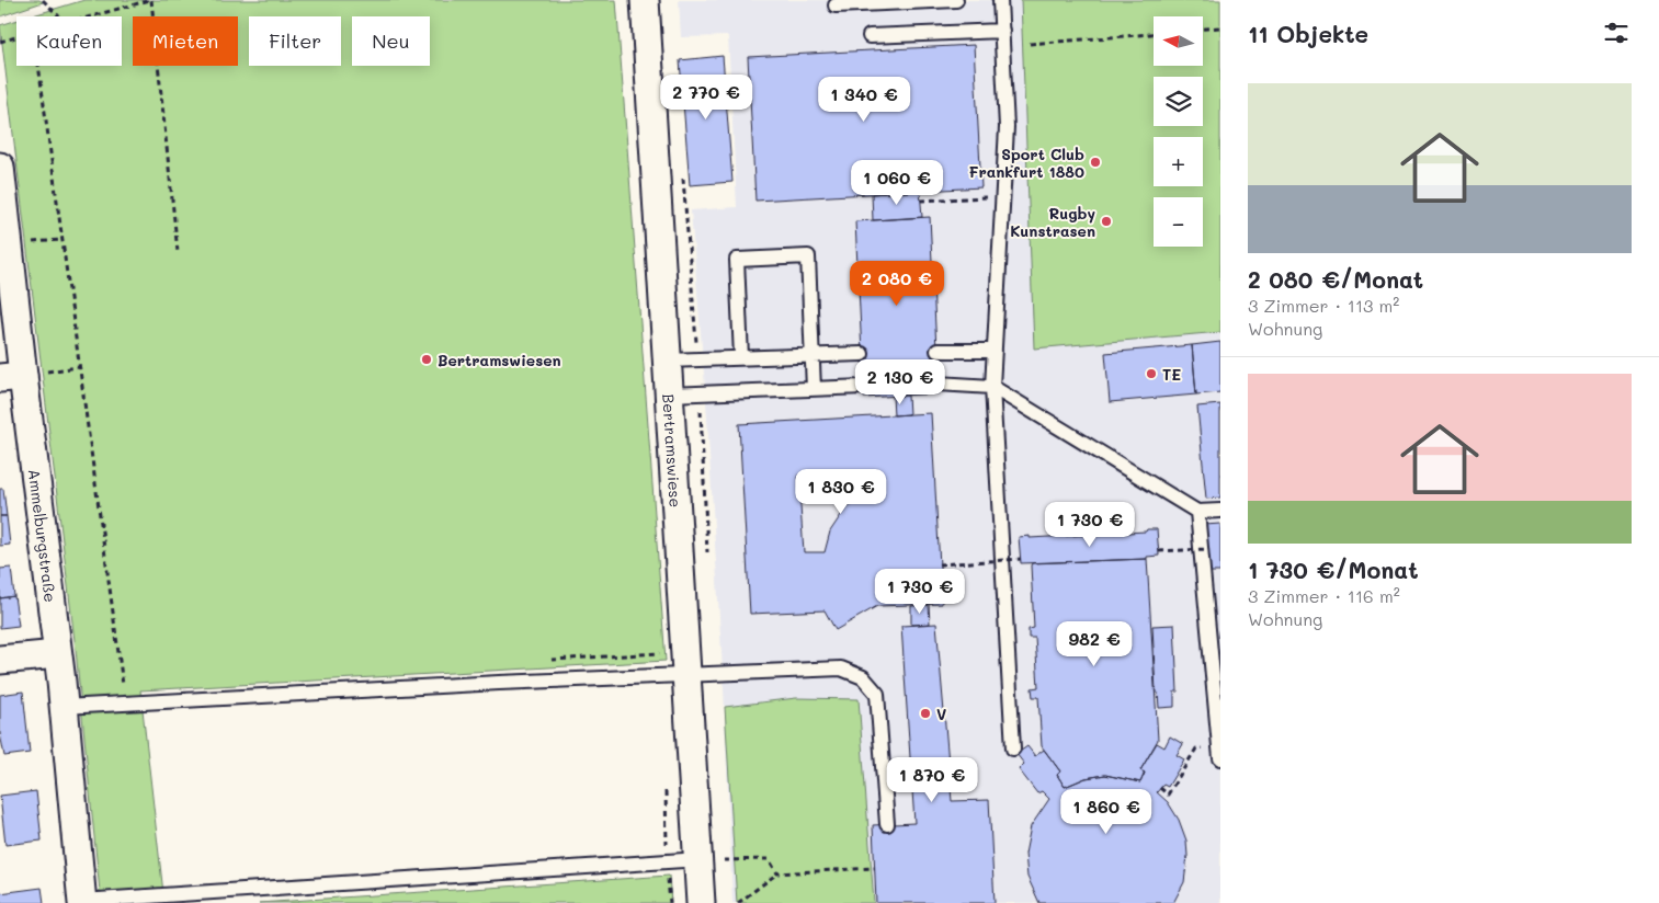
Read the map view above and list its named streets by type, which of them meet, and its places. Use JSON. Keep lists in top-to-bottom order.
{
  "streets": {
    "street": ["Bertramswiese", "Ammelburgstraße"]
  },
  "places": [
    "Sport Club Frankfurt 1880",
    "Rugby Kunstrasen",
    "Bertramswiesen",
    "TE",
    "V"
  ],
  "north": "left",
  "page": {
    "heading": "11 Objekte",
    "map_buttons": ["+", "−"],
    "chip": [
      "Kaufen",
      "Mieten",
      "Filter",
      "Neu"
    ],
    "list": [
      {
        "name": "2 080 €/Monat",
        "note": "3 Zimmer · 113 m² · Wohnung"
      },
      {
        "name": "1 730 €/Monat",
        "note": "3 Zimmer · 116 m² · Wohnung"
      }
    ],
    "price": [
      "2 770 €",
      "1 340 €",
      "1 060 €",
      "2 080 €",
      "2 130 €",
      "1 830 €",
      "1 730 €",
      "1 730 €",
      "982 €",
      "1 870 €",
      "1 860 €"
    ]
  }
}
